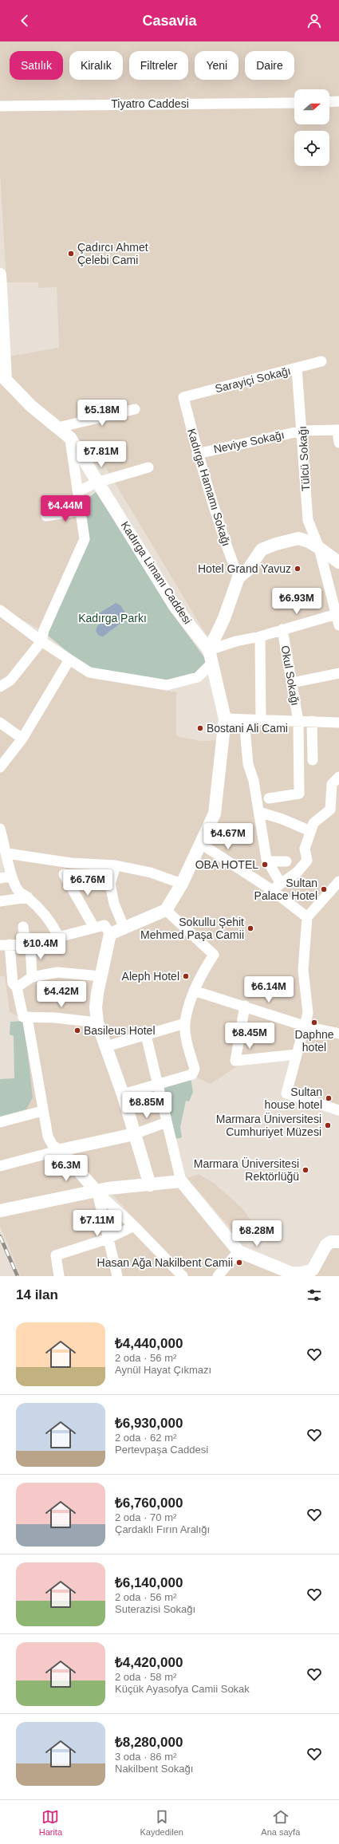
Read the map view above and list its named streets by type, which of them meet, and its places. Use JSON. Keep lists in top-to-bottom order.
{
  "streets": {
    "main road": ["Kadırga Limanı Caddesi"],
    "street": [
      "Tiyatro Caddesi",
      "Sarayiçi Sokağı",
      "Neviye Sokağı",
      "Tülcü Sokağı",
      "Kadırga Hamamı Sokağı",
      "Okul Sokağı"
    ]
  },
  "crossings": [
    ["Sarayiçi Sokağı", "Tülcü Sokağı"],
    ["Sarayiçi Sokağı", "Kadırga Hamamı Sokağı"],
    ["Neviye Sokağı", "Tülcü Sokağı"],
    ["Neviye Sokağı", "Kadırga Hamamı Sokağı"]
  ],
  "parks": ["Kadırga Parkı"],
  "places": [
    "Çadırcı Ahmet Çelebi Cami",
    "Hotel Grand Yavuz",
    "Bostani Ali Cami",
    "OBA HOTEL",
    "Sultan Palace Hotel",
    "Sokullu Şehit Mehmed Paşa Camii",
    "Aleph Hotel",
    "Daphne hotel",
    "Basileus Hotel",
    "Sultan house hotel",
    "Marmara Üniversitesi Cumhuriyet Müzesi",
    "Marmara Üniversitesi Rektörlüğü",
    "Hasan Ağa Nakilbent Camii"
  ],
  "north": "right",
  "page": {
    "header": "Casavia",
    "chip": [
      "Satılık",
      "Kiralık",
      "Filtreler",
      "Yeni",
      "Daire"
    ],
    "price": [
      "₺5.18M",
      "₺7.81M",
      "₺4.44M",
      "₺6.93M",
      "₺4.67M",
      "₺6.76M",
      "₺10.4M",
      "₺6.14M",
      "₺4.42M",
      "₺8.45M",
      "₺8.85M",
      "₺6.3M",
      "₺7.11M",
      "₺8.28M"
    ],
    "heading": "14 ilan",
    "list": [
      {
        "name": "₺4,440,000",
        "note": "2 oda · 56 m² · Aynül Hayat Çıkmazı"
      },
      {
        "name": "₺6,930,000",
        "note": "2 oda · 62 m² · Pertevpaşa Caddesi"
      },
      {
        "name": "₺6,760,000",
        "note": "2 oda · 70 m² · Çardaklı Fırın Aralığı"
      },
      {
        "name": "₺6,140,000",
        "note": "2 oda · 56 m² · Suterazisi Sokağı"
      },
      {
        "name": "₺4,420,000",
        "note": "2 oda · 58 m² · Küçük Ayasofya Camii Sokak"
      },
      {
        "name": "₺8,280,000",
        "note": "3 oda · 86 m² · Nakilbent Sokağı"
      }
    ],
    "tabs": ["Harita", "Kaydedilen", "Ana sayfa"]
  }
}
